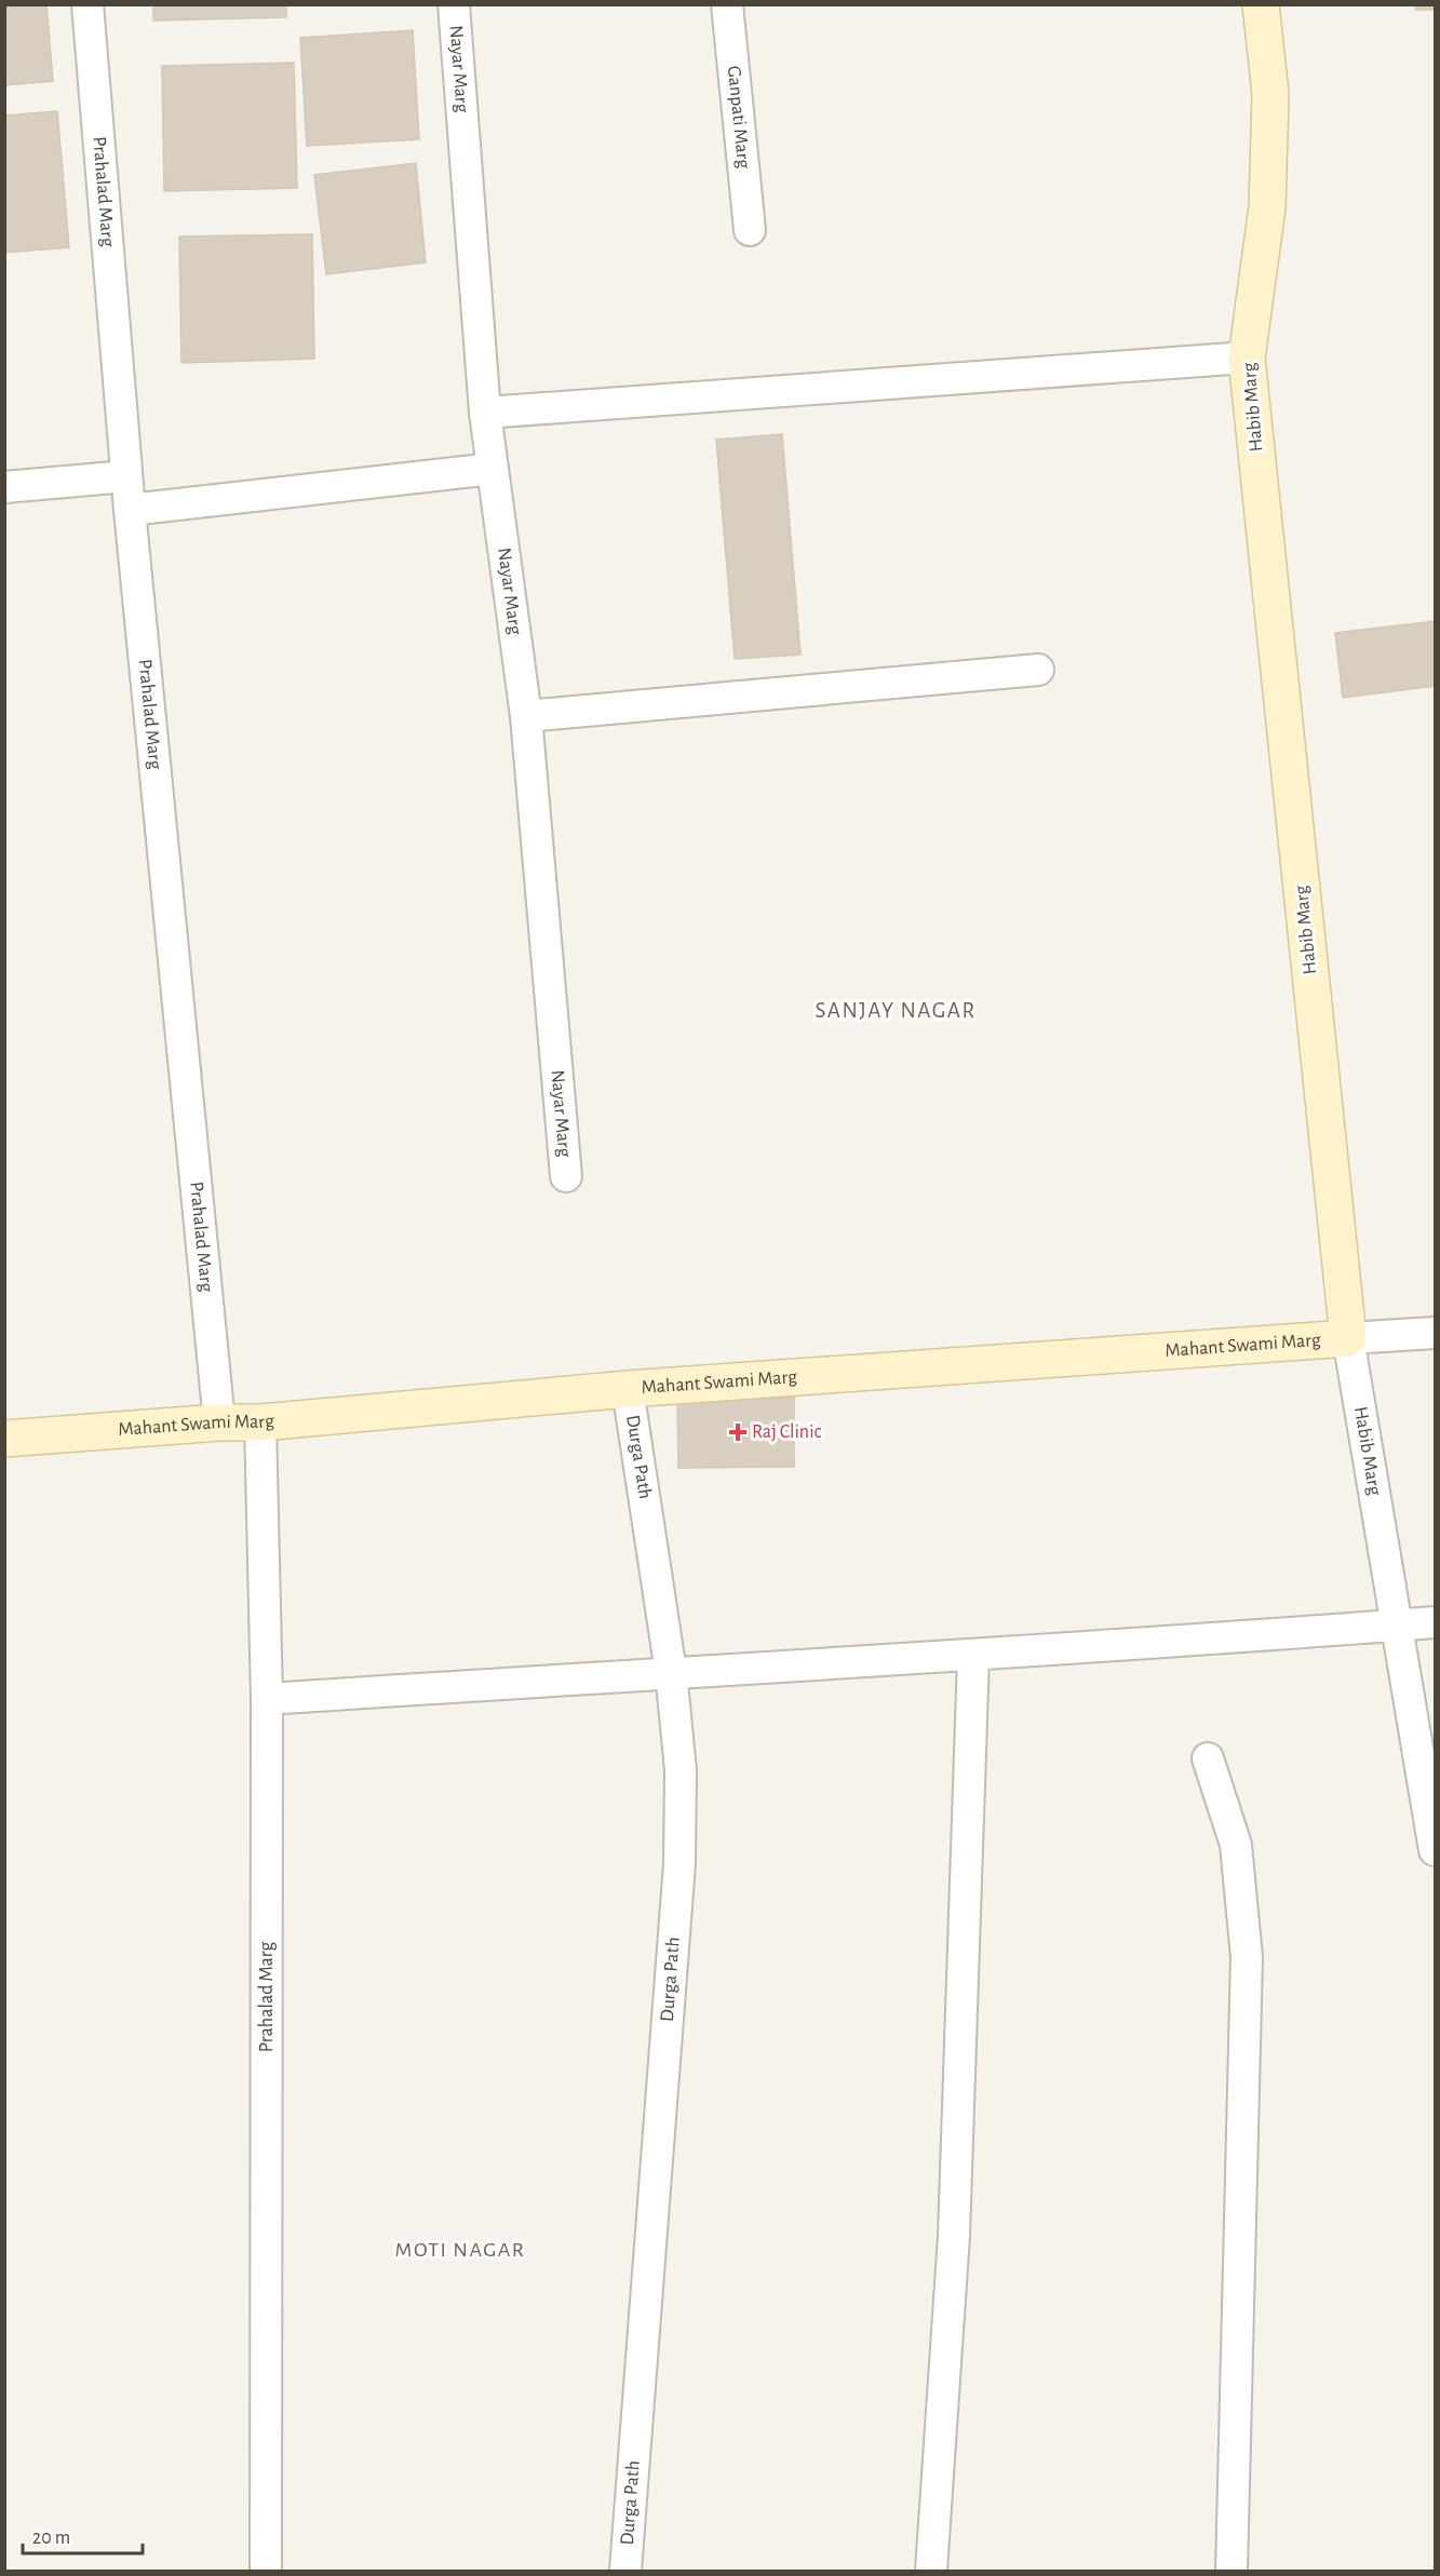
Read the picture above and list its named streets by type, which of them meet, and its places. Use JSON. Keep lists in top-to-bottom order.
{
  "streets": {
    "street": [
      "Nayar Marg",
      "Ganpati Marg",
      "Prahalad Marg",
      "Habib Marg",
      "Mahant Swami Marg",
      "Durga Path"
    ]
  },
  "crossings": [
    ["Prahalad Marg", "Mahant Swami Marg"],
    ["Habib Marg", "Mahant Swami Marg"],
    ["Mahant Swami Marg", "Durga Path"]
  ],
  "districts": ["SANJAY NAGAR", "MOTI NAGAR"],
  "places": {
    "health": ["Raj Clinic"]
  },
  "scale_bar": "20 m"
}
